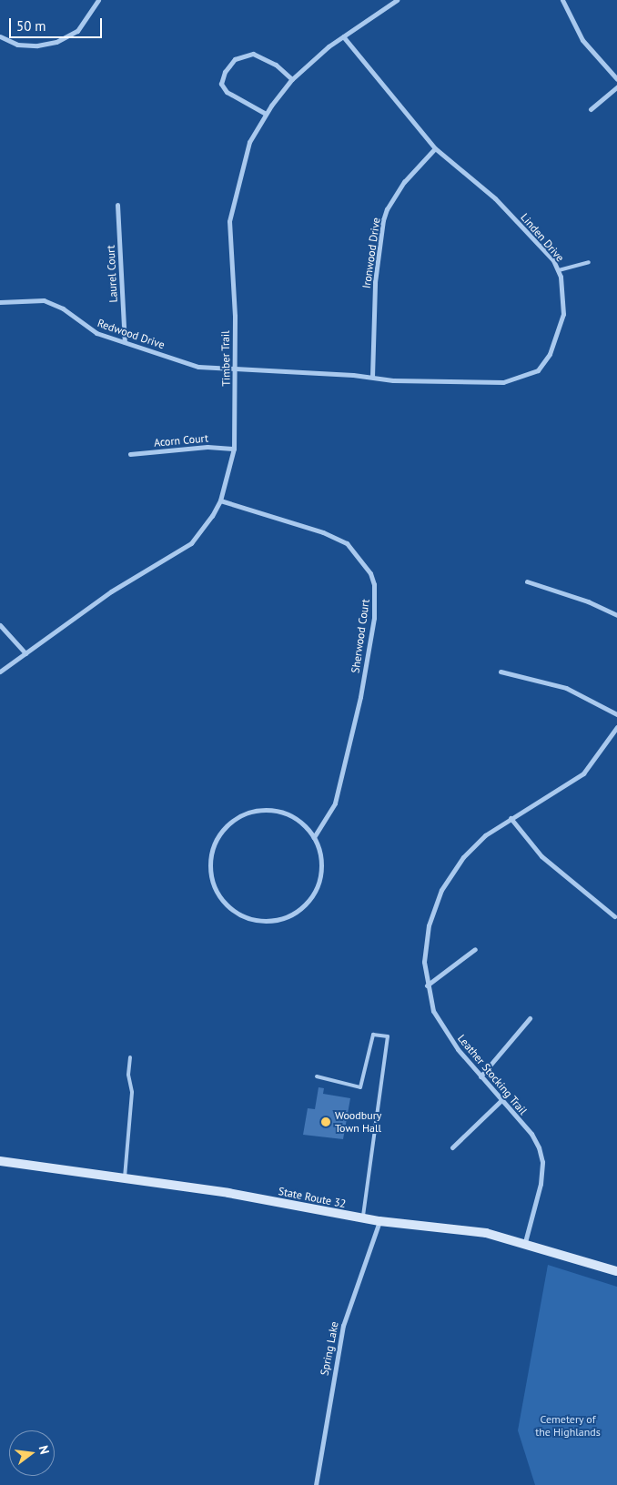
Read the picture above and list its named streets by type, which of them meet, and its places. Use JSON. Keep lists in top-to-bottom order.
{
  "streets": {
    "main road": ["State Route 32"],
    "street": [
      "Linden Drive",
      "Ironwood Drive",
      "Laurel Court",
      "Redwood Drive",
      "Timber Trail",
      "Acorn Court",
      "Sherwood Court",
      "Leather Stocking Trail",
      "Spring Lake"
    ]
  },
  "crossings": [
    ["Linden Drive", "Ironwood Drive"],
    ["Linden Drive", "Redwood Drive"],
    ["Linden Drive", "Timber Trail"],
    ["Laurel Court", "Redwood Drive"],
    ["Redwood Drive", "Timber Trail"],
    ["Timber Trail", "Acorn Court"],
    ["Timber Trail", "Sherwood Court"],
    ["Leather Stocking Trail", "State Route 32"],
    ["State Route 32", "Spring Lake"]
  ],
  "parks": ["Cemetery of the Highlands"],
  "places": ["Woodbury Town Hall"],
  "scale_bar": "50 m",
  "north": "right"
}
